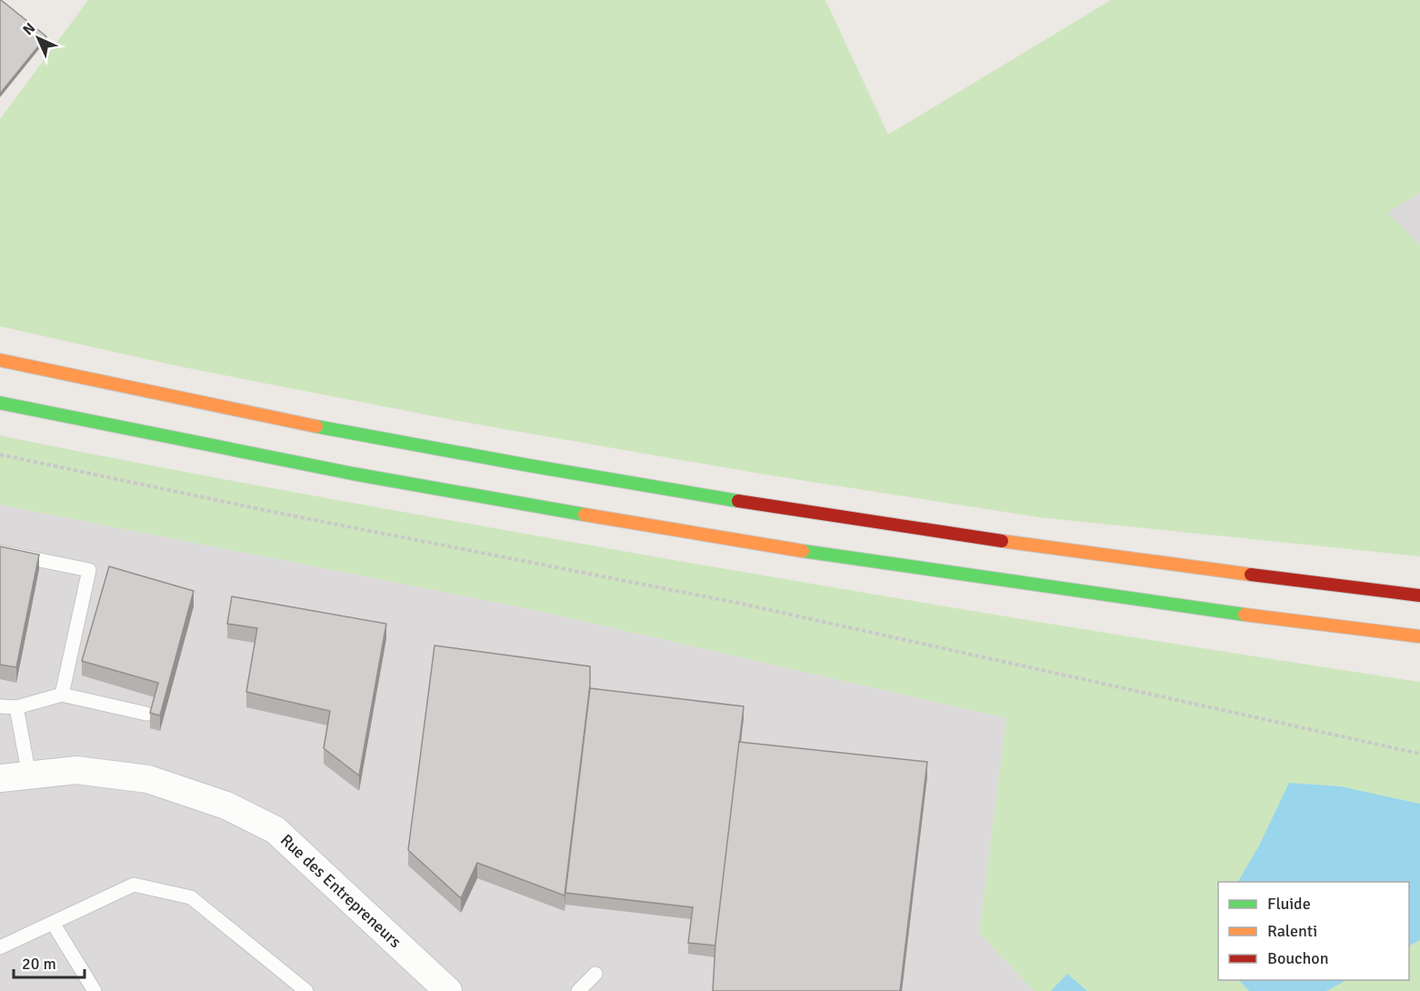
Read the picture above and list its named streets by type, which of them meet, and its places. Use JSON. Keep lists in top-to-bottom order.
{
  "streets": {
    "street": ["Rue des Entrepreneurs"]
  },
  "legend": ["Fluide", "Ralenti", "Bouchon"],
  "scale_bar": "20 m",
  "north": "top left"
}
